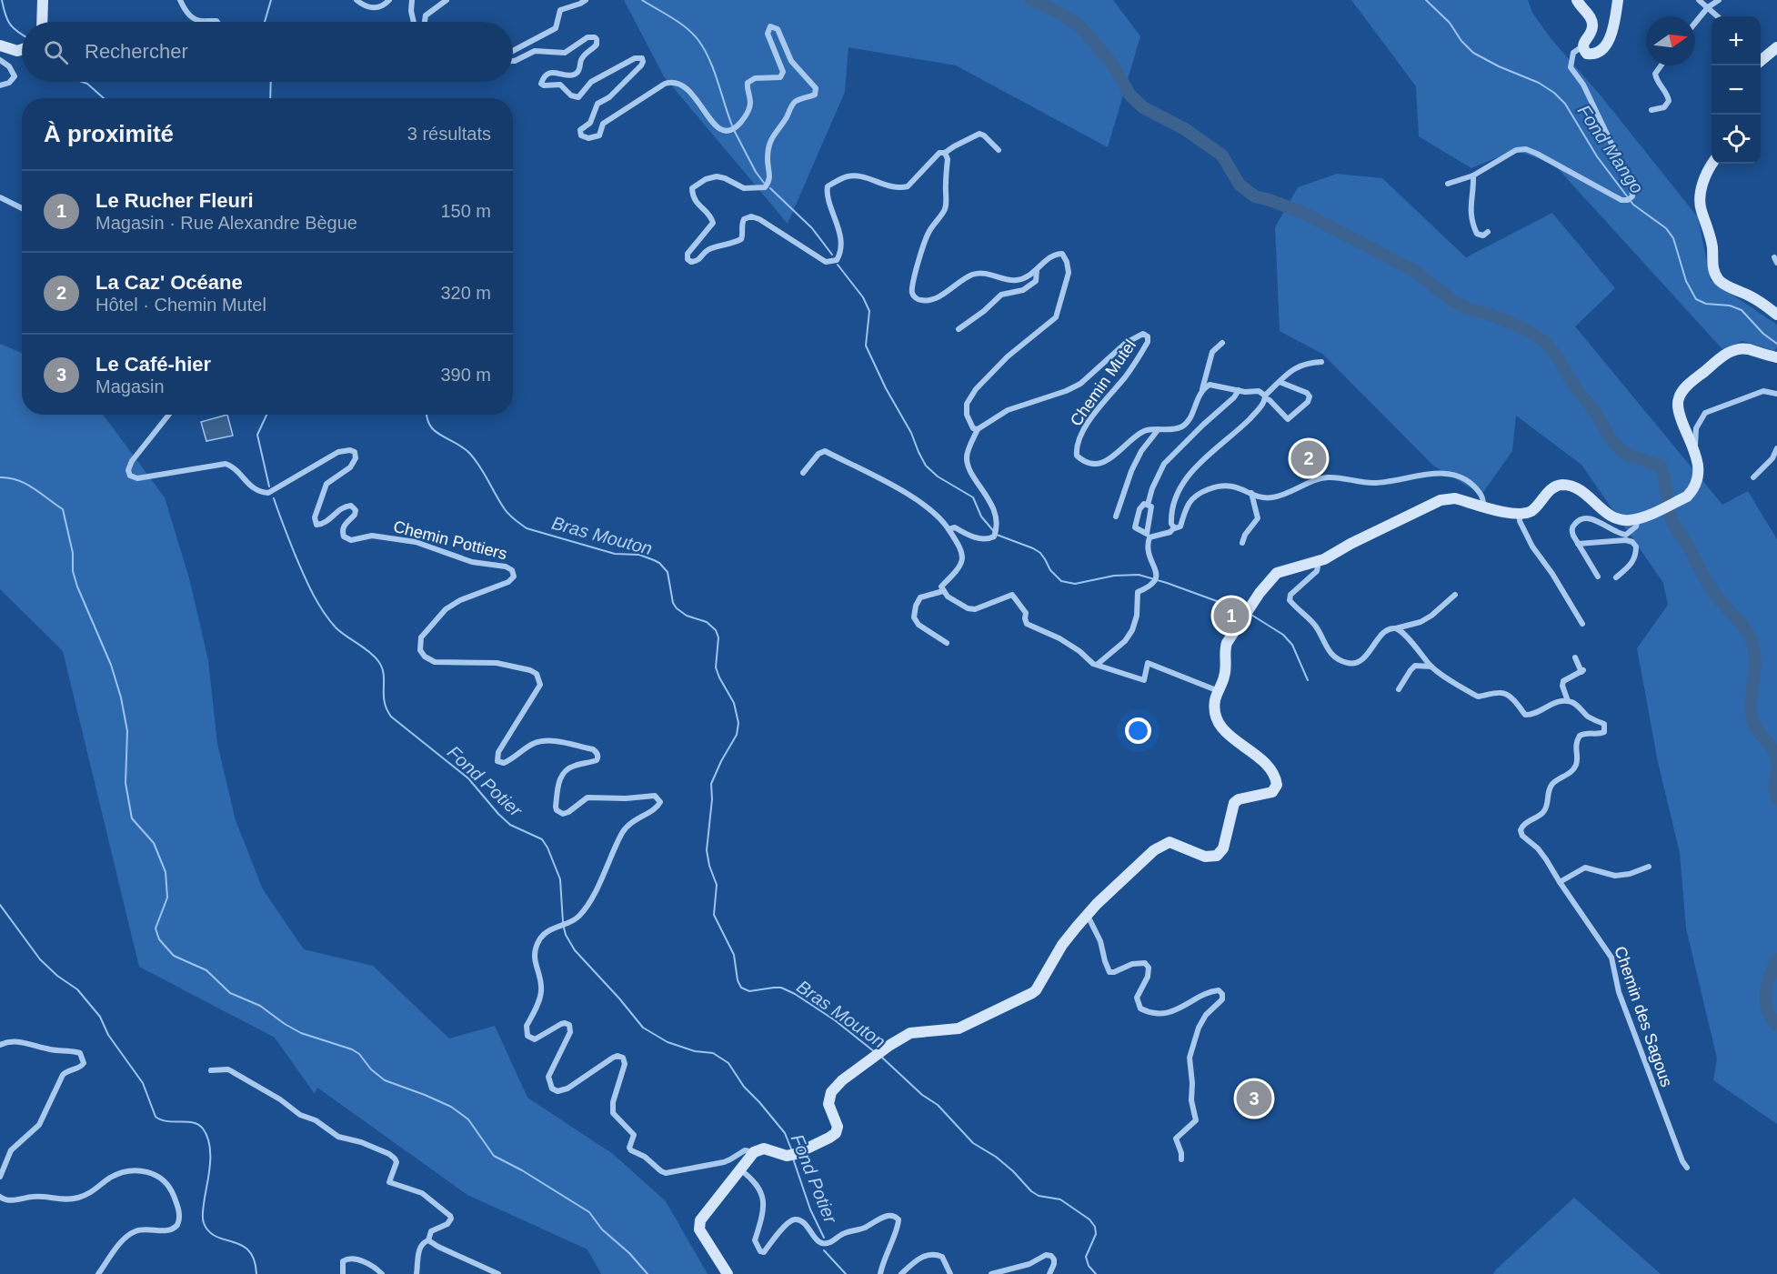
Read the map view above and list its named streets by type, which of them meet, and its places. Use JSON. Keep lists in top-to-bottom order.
{
  "streets": {
    "street": ["Chemin Mutel", "Chemin Pottiers", "Chemin des Sagous"]
  },
  "water": ["Fond Mango", "Bras Mouton", "Fond Potier"],
  "north": "right",
  "page": {
    "map_buttons": ["+", "−"],
    "search": "Rechercher",
    "heading": ["À proximité", "3 résultats"],
    "list": [
      {
        "mark": "1",
        "name": "Le Rucher Fleuri",
        "note": "Magasin · Rue Alexandre Bègue",
        "value": "150 m"
      },
      {
        "mark": "2",
        "name": "La Caz' Océane",
        "note": "Hôtel · Chemin Mutel",
        "value": "320 m"
      },
      {
        "mark": "3",
        "name": "Le Café-hier",
        "note": "Magasin",
        "value": "390 m"
      }
    ],
    "pins": ["2", "1", "3"]
  }
}
